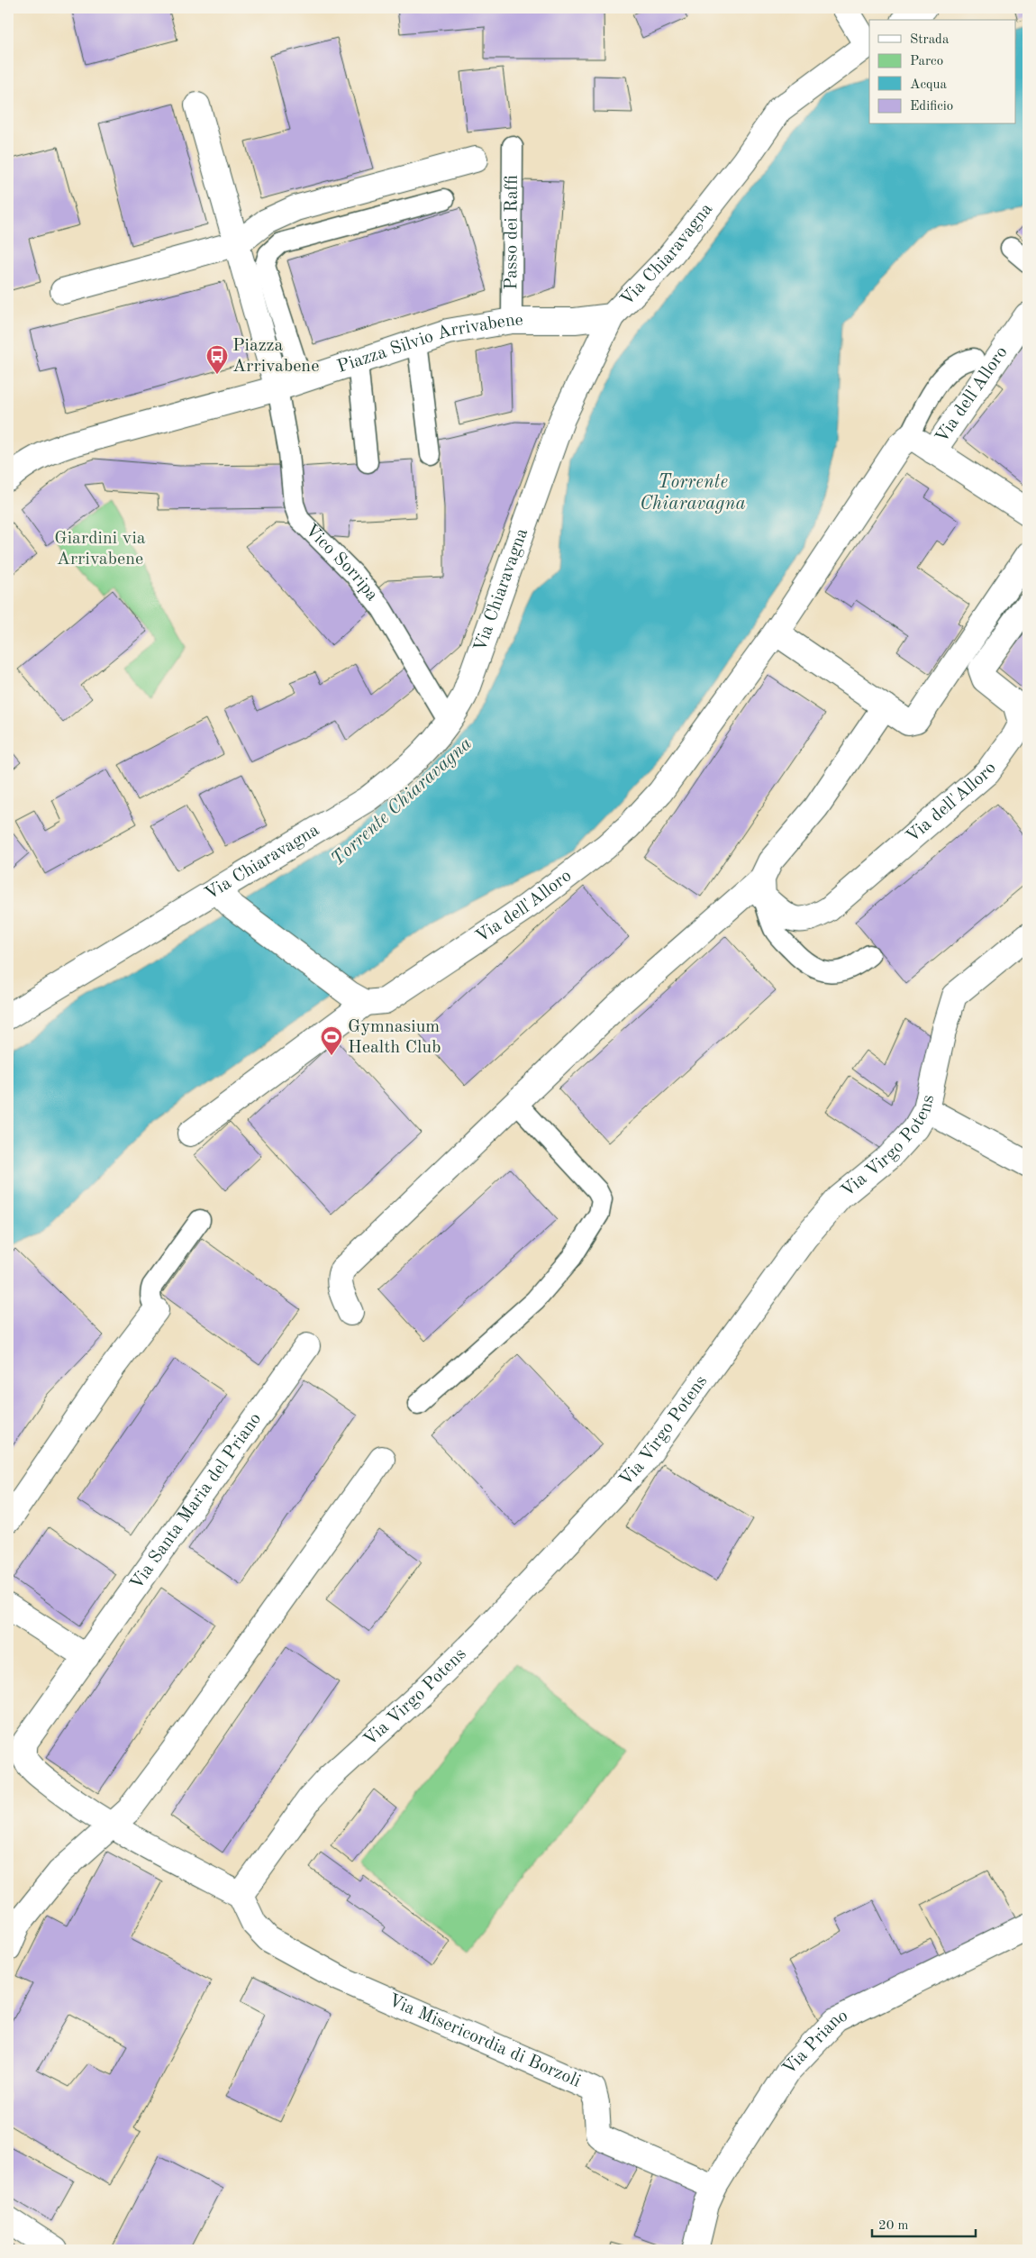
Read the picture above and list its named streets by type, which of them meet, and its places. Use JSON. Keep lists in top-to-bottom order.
{
  "streets": {
    "street": [
      "Via Chiaravagna",
      "Piazza Silvio Arrivabene",
      "Via dell'Alloro",
      "Via Virgo Potens",
      "Via Santa Maria del Priano",
      "Via Misericordia di Borzoli",
      "Via Priano"
    ],
    "lane": ["Passo dei Raffi", "Vico Sorripa"]
  },
  "crossings": [
    ["Passo dei Raffi", "Piazza Silvio Arrivabene"],
    ["Via Chiaravagna", "Piazza Silvio Arrivabene"],
    ["Via Chiaravagna", "Vico Sorripa"],
    ["Piazza Silvio Arrivabene", "Vico Sorripa"],
    ["Via Virgo Potens", "Via Misericordia di Borzoli"],
    ["Via Misericordia di Borzoli", "Via Priano"]
  ],
  "water": ["Torrente Chiaravagna"],
  "parks": ["Giardini via Arrivabene"],
  "places": {
    "bus stop": ["Piazza Arrivabene"],
    "sports": ["Gymnasium Health Club"]
  },
  "legend": [
    "Strada",
    "Parco",
    "Acqua",
    "Edificio"
  ],
  "scale_bar": "20 m"
}
